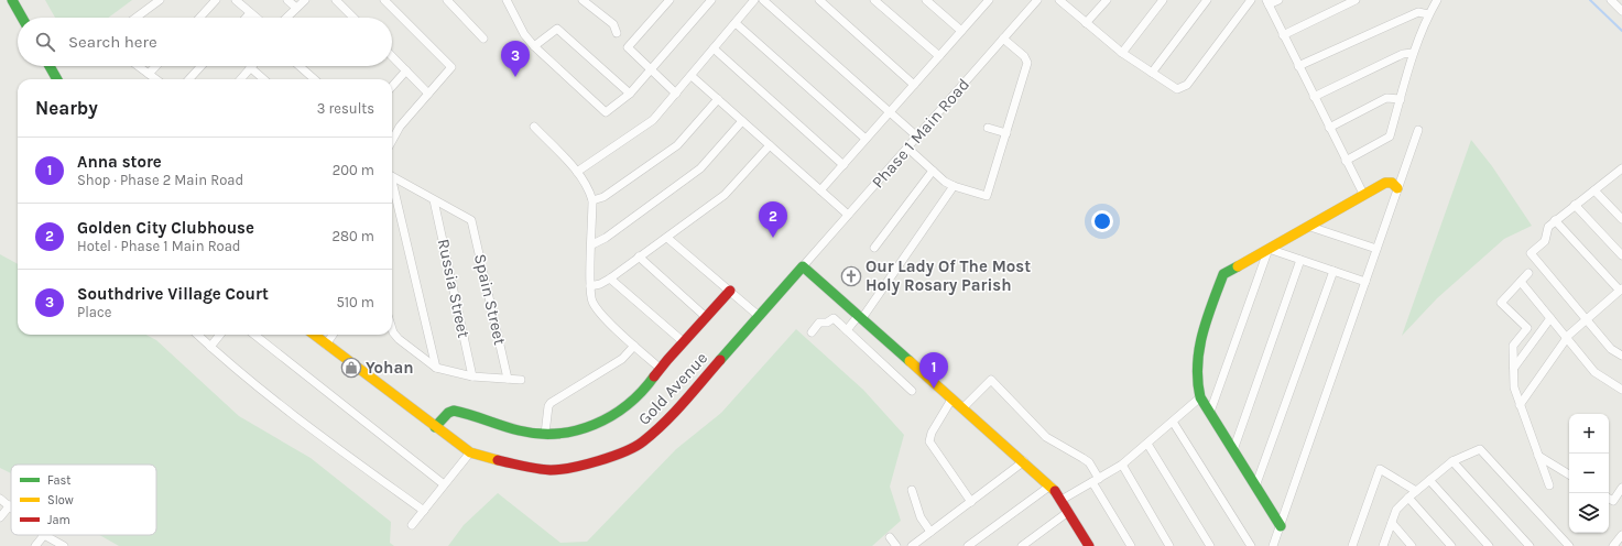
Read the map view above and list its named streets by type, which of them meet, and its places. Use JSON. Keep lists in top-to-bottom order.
{
  "streets": {
    "street": [
      "Phase 1 Main Road",
      "Russia Street",
      "Spain Street",
      "Gold Avenue"
    ]
  },
  "crossings": [
    ["Phase 1 Main Road", "Gold Avenue"],
    ["Russia Street", "Spain Street"]
  ],
  "places": {
    "church": ["Our Lady Of The Most Holy Rosary Parish"],
    "shop": ["Yohan"]
  },
  "legend": ["Fast", "Slow", "Jam"],
  "page": {
    "search": "Search here",
    "pins": ["3", "2", "1"],
    "heading": ["Nearby", "3 results"],
    "list": [
      {
        "mark": "1",
        "name": "Anna store",
        "note": "Shop · Phase 2 Main Road",
        "value": "200 m"
      },
      {
        "mark": "2",
        "name": "Golden City Clubhouse",
        "note": "Hotel · Phase 1 Main Road",
        "value": "280 m"
      },
      {
        "mark": "3",
        "name": "Southdrive Village Court",
        "note": "Place",
        "value": "510 m"
      }
    ],
    "map_buttons": ["+", "−"]
  }
}
